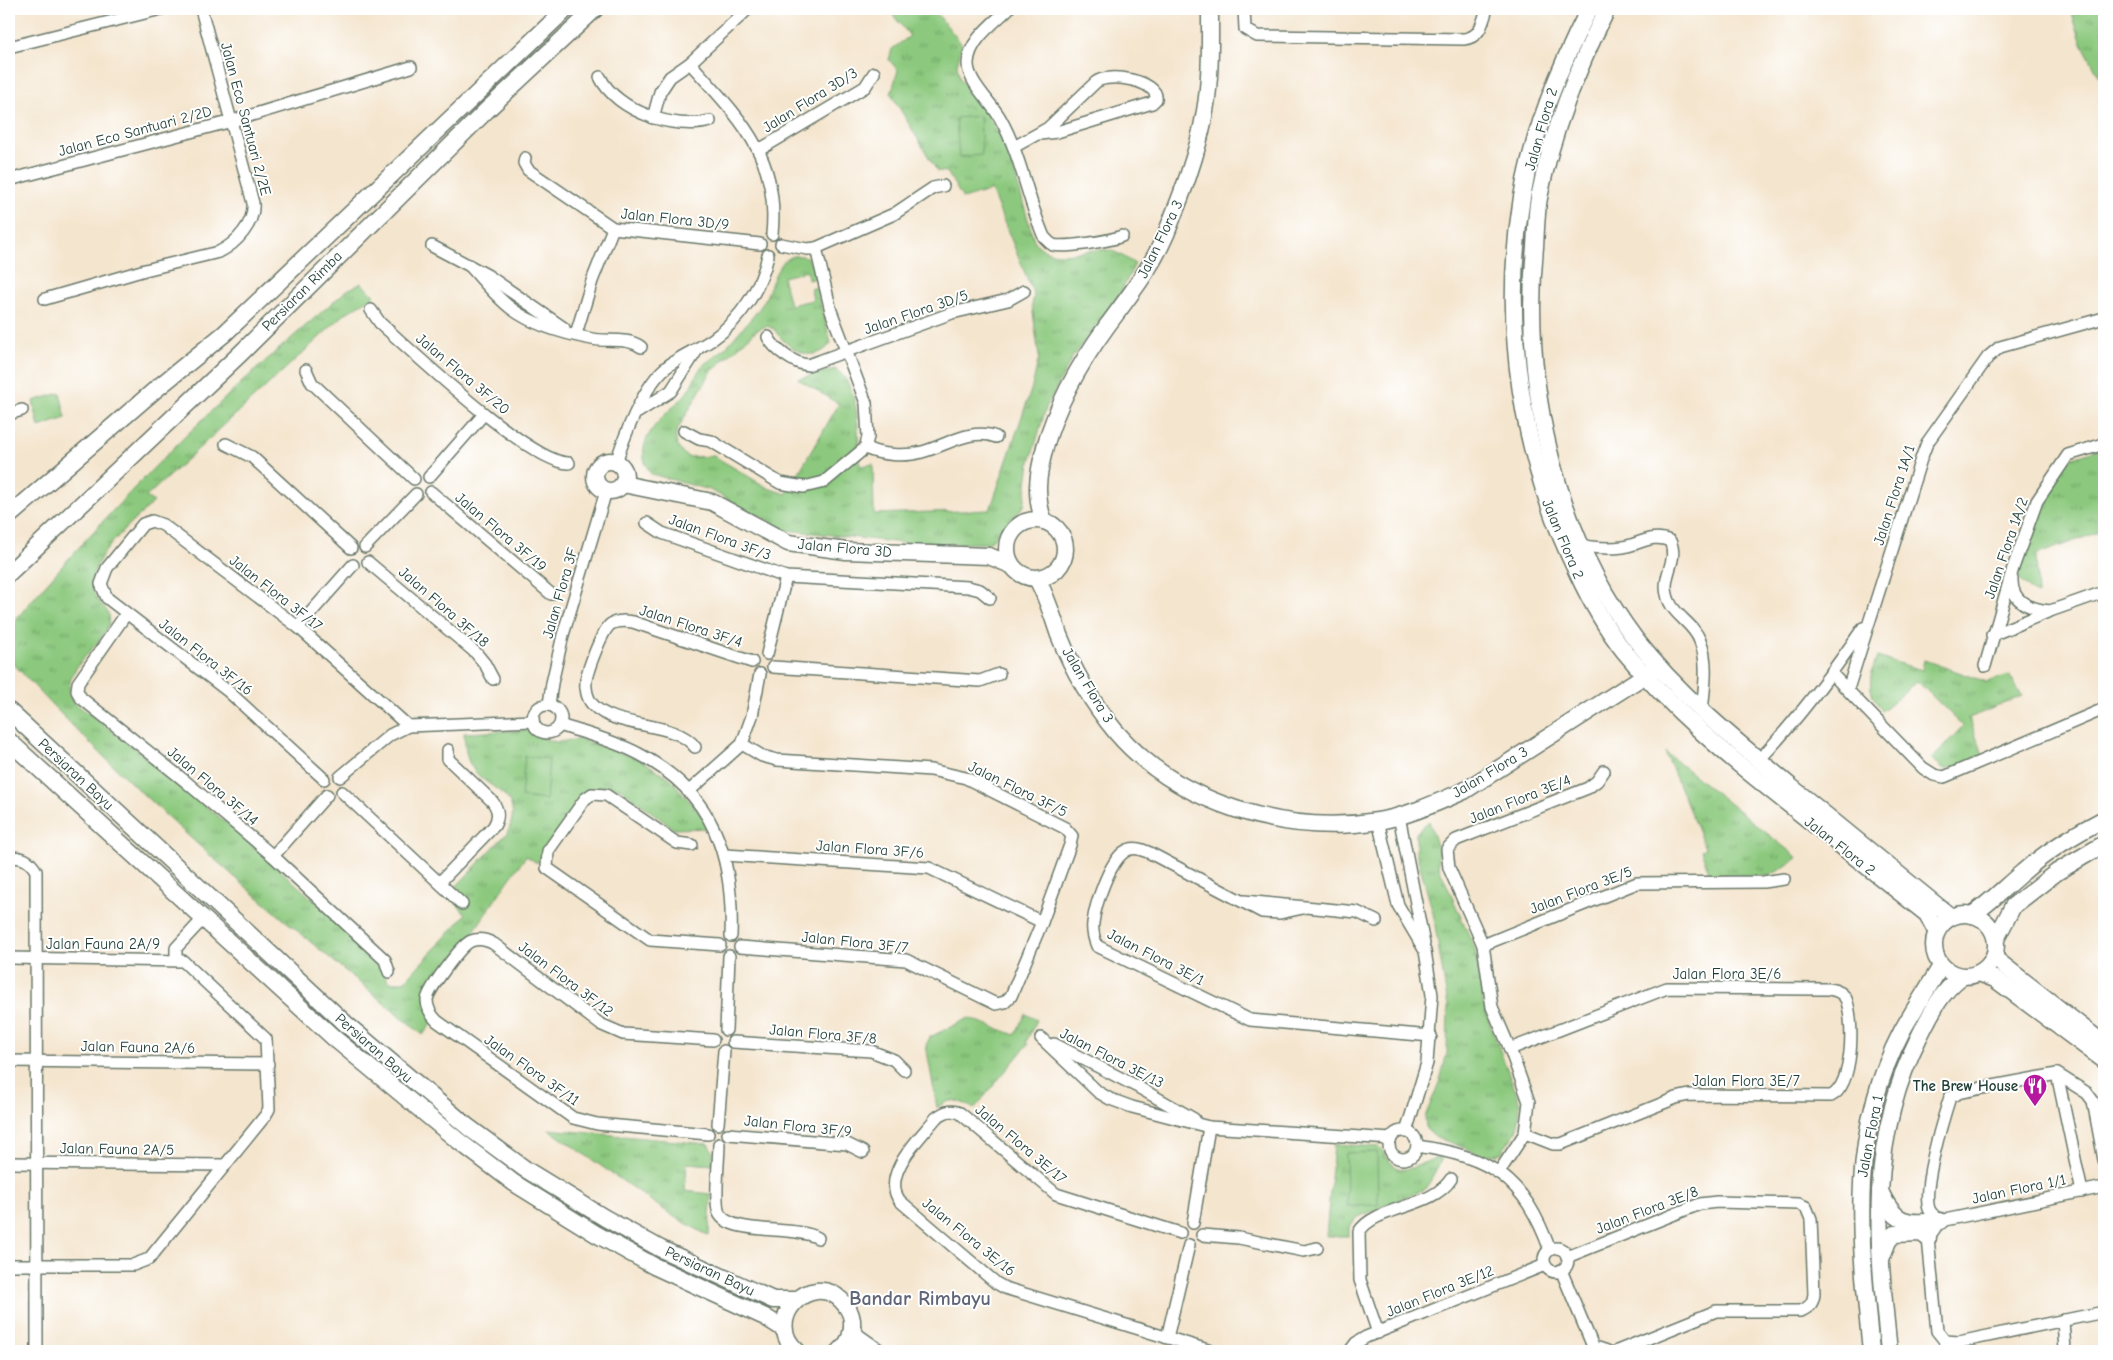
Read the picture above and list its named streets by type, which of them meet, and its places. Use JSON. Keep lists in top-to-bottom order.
{
  "streets": {
    "street": [
      "Jalan Flora 3D/3",
      "Jalan Eco Santuari 2/2E",
      "Jalan Flora 2",
      "Jalan Eco Santuari 2/2D",
      "Jalan Flora 3D/9",
      "Jalan Flora 3",
      "Persiaran Rimba",
      "Jalan Flora 3D/5",
      "Jalan Flora 3F/20",
      "Jalan Flora 1A/1",
      "Jalan Flora 3F/19",
      "Jalan Flora 3F/3",
      "Jalan Flora 3D",
      "Jalan Flora 1A/2",
      "Jalan Flora 3F/17",
      "Jalan Flora 3F",
      "Jalan Flora 3F/18",
      "Jalan Flora 3F/4",
      "Jalan Flora 3F/16",
      "Persiaran Bayu",
      "Jalan Flora 3F/14",
      "Jalan Flora 3F/5",
      "Jalan Flora 3E/4",
      "Jalan Flora 3F/6",
      "Jalan Flora 3E/5",
      "Jalan Flora 3F/7",
      "Jalan Fauna 2A/9",
      "Jalan Flora 3E/1",
      "Jalan Flora 3E/6",
      "Jalan Flora 3F/12",
      "Jalan Flora 3F/8",
      "Jalan Fauna 2A/6",
      "Jalan Flora 3E/13",
      "Jalan Flora 3F/11",
      "Jalan Flora 3E/7",
      "Jalan Flora 3F/9",
      "Jalan Flora 1",
      "Jalan Flora 3E/17",
      "Jalan Fauna 2A/5",
      "Jalan Flora 1/1",
      "Jalan Flora 3E/8",
      "Jalan Flora 3E/16",
      "Jalan Flora 3E/12"
    ]
  },
  "crossings": [
    ["Jalan Eco Santuari 2/2E", "Jalan Eco Santuari 2/2D"],
    ["Jalan Flora 2", "Jalan Flora 3"],
    ["Jalan Flora 2", "Jalan Flora 1"],
    ["Jalan Flora 3", "Jalan Flora 3D"],
    ["Jalan Flora 3D", "Jalan Flora 3F"],
    ["Jalan Flora 3F/17", "Jalan Flora 3F/16"],
    ["Jalan Flora 3F/16", "Jalan Flora 3F/14"],
    ["Persiaran Bayu", "Jalan Fauna 2A/9"],
    ["Jalan Flora 3F/5", "Jalan Flora 3F/6"],
    ["Jalan Flora 3F/5", "Jalan Flora 3F/7"],
    ["Jalan Flora 3E/4", "Jalan Flora 3E/5"],
    ["Jalan Flora 3F/6", "Jalan Flora 3F/7"],
    ["Jalan Flora 3E/6", "Jalan Flora 3E/7"],
    ["Jalan Flora 3F/12", "Jalan Flora 3F/8"],
    ["Jalan Flora 3F/12", "Jalan Flora 3F/11"],
    ["Jalan Flora 3F/11", "Jalan Flora 3F/9"],
    ["Jalan Flora 3E/17", "Jalan Flora 3E/16"],
    ["Jalan Flora 3E/8", "Jalan Flora 3E/12"]
  ],
  "districts": ["Bandar Rimbayu"],
  "places": {
    "restaurant": ["The Brew House"]
  }
}
